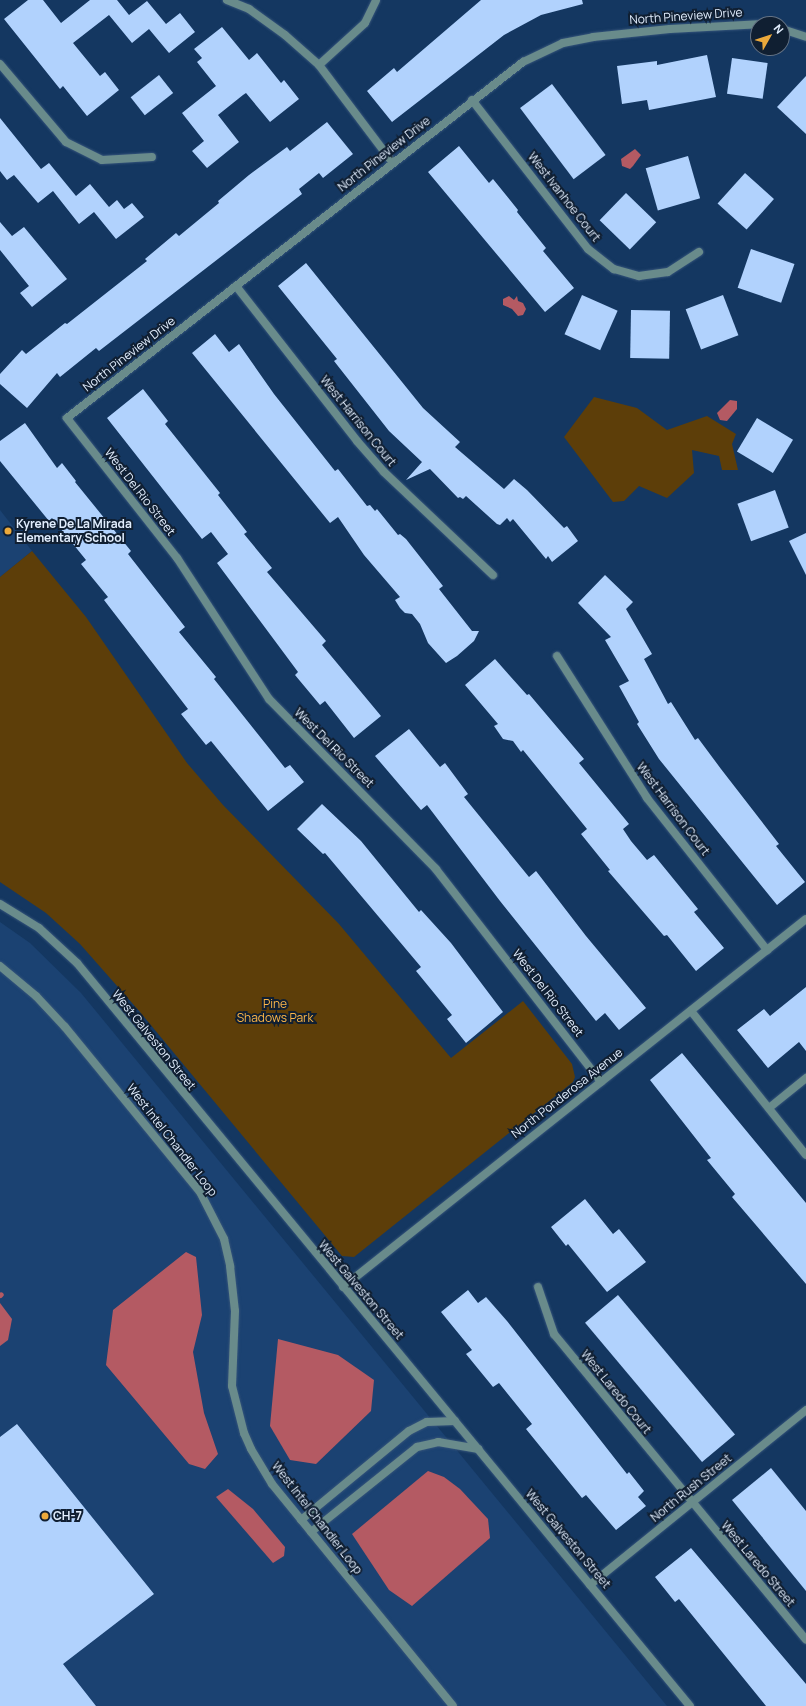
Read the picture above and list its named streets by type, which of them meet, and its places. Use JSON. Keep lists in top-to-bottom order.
{
  "streets": {
    "street": [
      "North Pineview Drive",
      "West Ivanhoe Court",
      "West Harrison Court",
      "West Del Rio Street",
      "West Galveston Street",
      "North Ponderosa Avenue",
      "West Intel Chandler Loop",
      "West Laredo Court",
      "North Rush Street",
      "West Laredo Street"
    ]
  },
  "crossings": [
    ["North Pineview Drive", "West Ivanhoe Court"],
    ["North Pineview Drive", "West Harrison Court"],
    ["North Pineview Drive", "West Del Rio Street"],
    ["West Harrison Court", "North Ponderosa Avenue"],
    ["West Del Rio Street", "North Ponderosa Avenue"],
    ["West Galveston Street", "North Ponderosa Avenue"],
    ["West Galveston Street", "North Rush Street"],
    ["West Laredo Court", "North Rush Street"],
    ["West Laredo Court", "West Laredo Street"],
    ["North Rush Street", "West Laredo Street"]
  ],
  "parks": ["Pine Shadows Park"],
  "places": ["Kyrene De La Mirada Elementary School", "CH-7"],
  "north": "top right"
}
